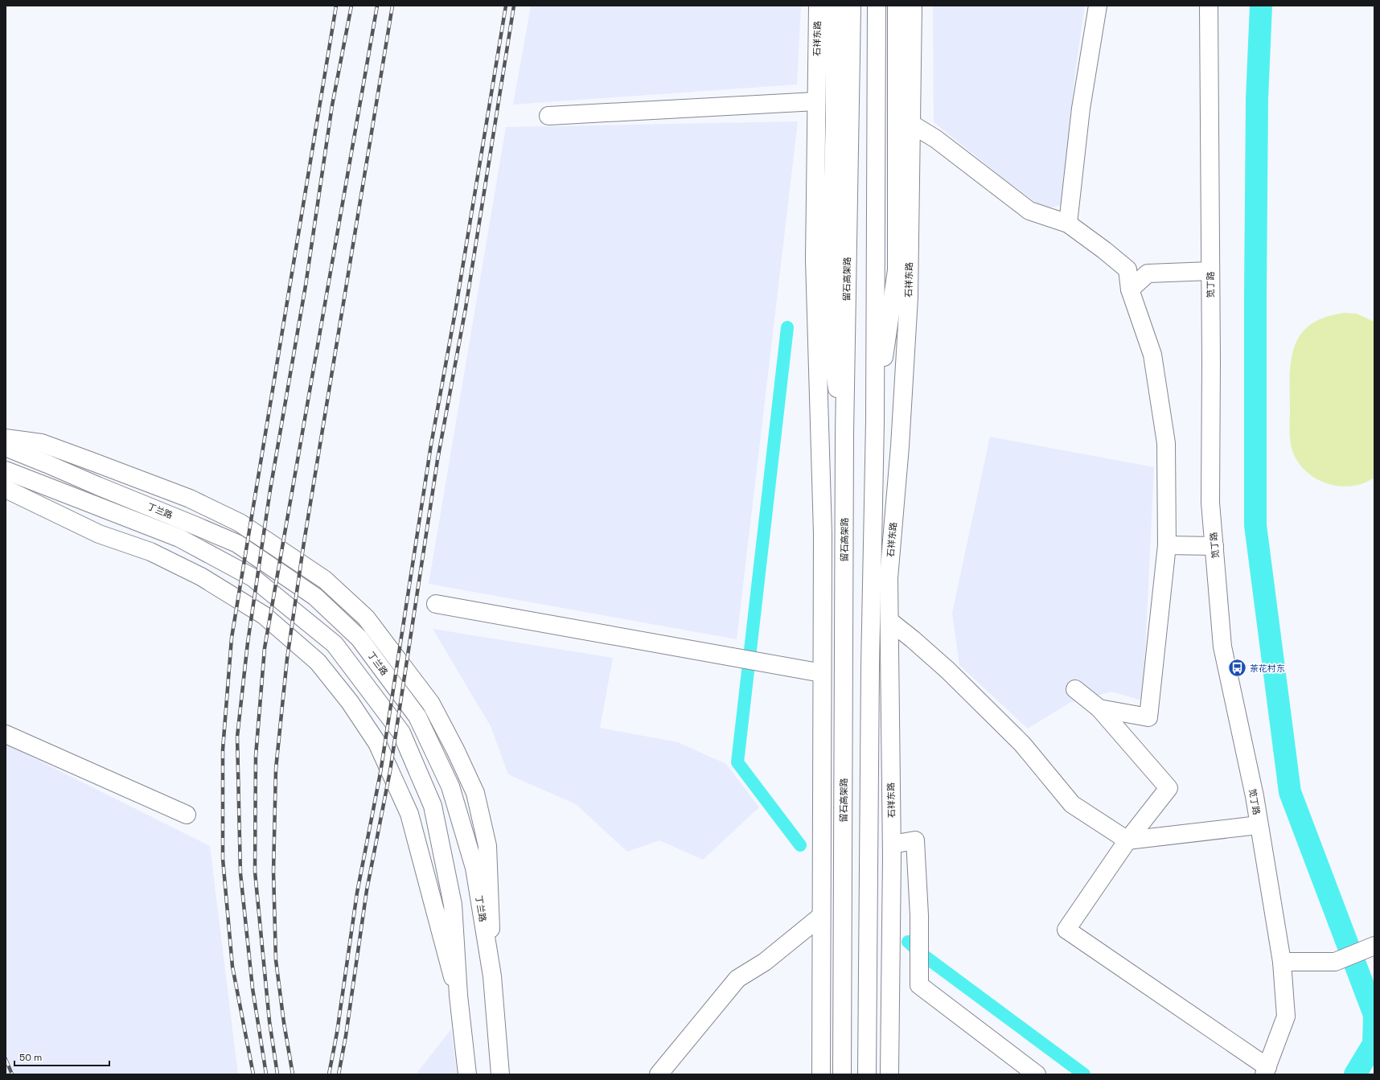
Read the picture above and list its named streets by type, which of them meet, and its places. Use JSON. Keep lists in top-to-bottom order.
{
  "streets": {
    "main road": [
      "石祥东路",
      "留石高架路",
      "笕丁路",
      "丁兰路"
    ]
  },
  "places": {
    "bus stop": ["茶花村东"]
  },
  "scale_bar": "50 m"
}
